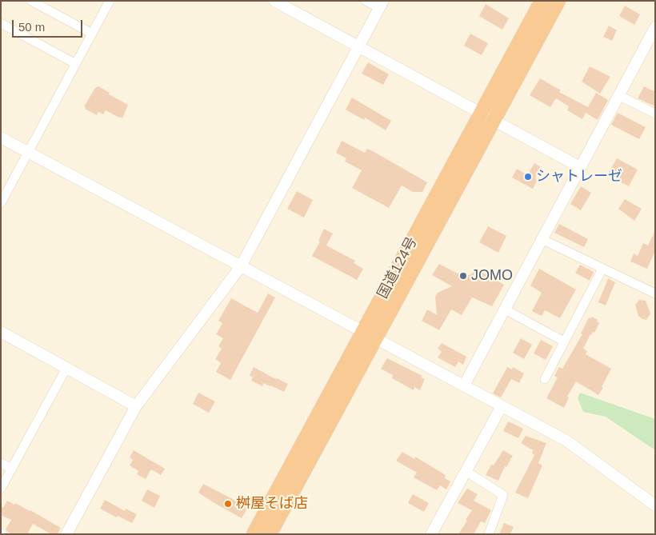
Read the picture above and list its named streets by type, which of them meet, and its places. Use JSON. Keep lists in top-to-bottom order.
{
  "streets": {
    "highway": ["国道124号"]
  },
  "places": ["シャトレーゼ", "JOMO", "桝屋そば店"],
  "scale_bar": "50 m"
}
